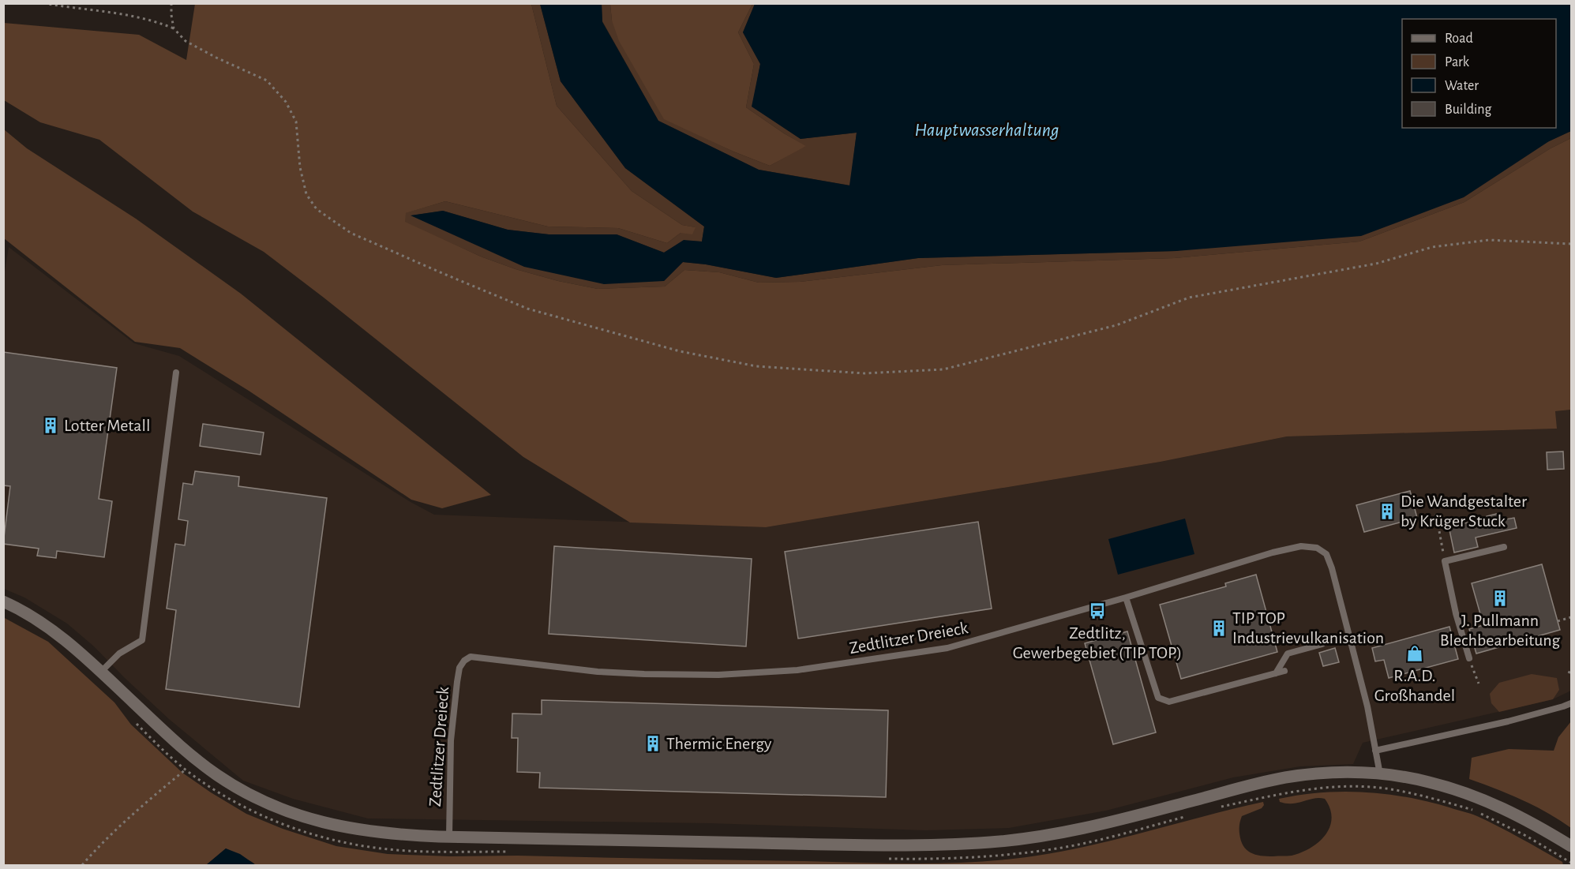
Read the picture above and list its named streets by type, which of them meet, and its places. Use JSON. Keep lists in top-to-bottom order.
{
  "streets": {
    "lane": ["Zedtlitzer Dreieck"]
  },
  "water": ["Hauptwasserhaltung"],
  "places": {
    "building": [
      "Lotter Metall",
      "Die Wandgestalter by Krüger Stuck",
      "J. Pullmann Blechbearbeitung",
      "TIP TOP Industrievulkanisation",
      "Thermic Energy"
    ],
    "bus stop": ["Zedtlitz, Gewerbegebiet (TIP TOP)"],
    "shop": ["R.A.D. Großhandel"]
  },
  "legend": [
    "Road",
    "Park",
    "Water",
    "Building"
  ]
}
